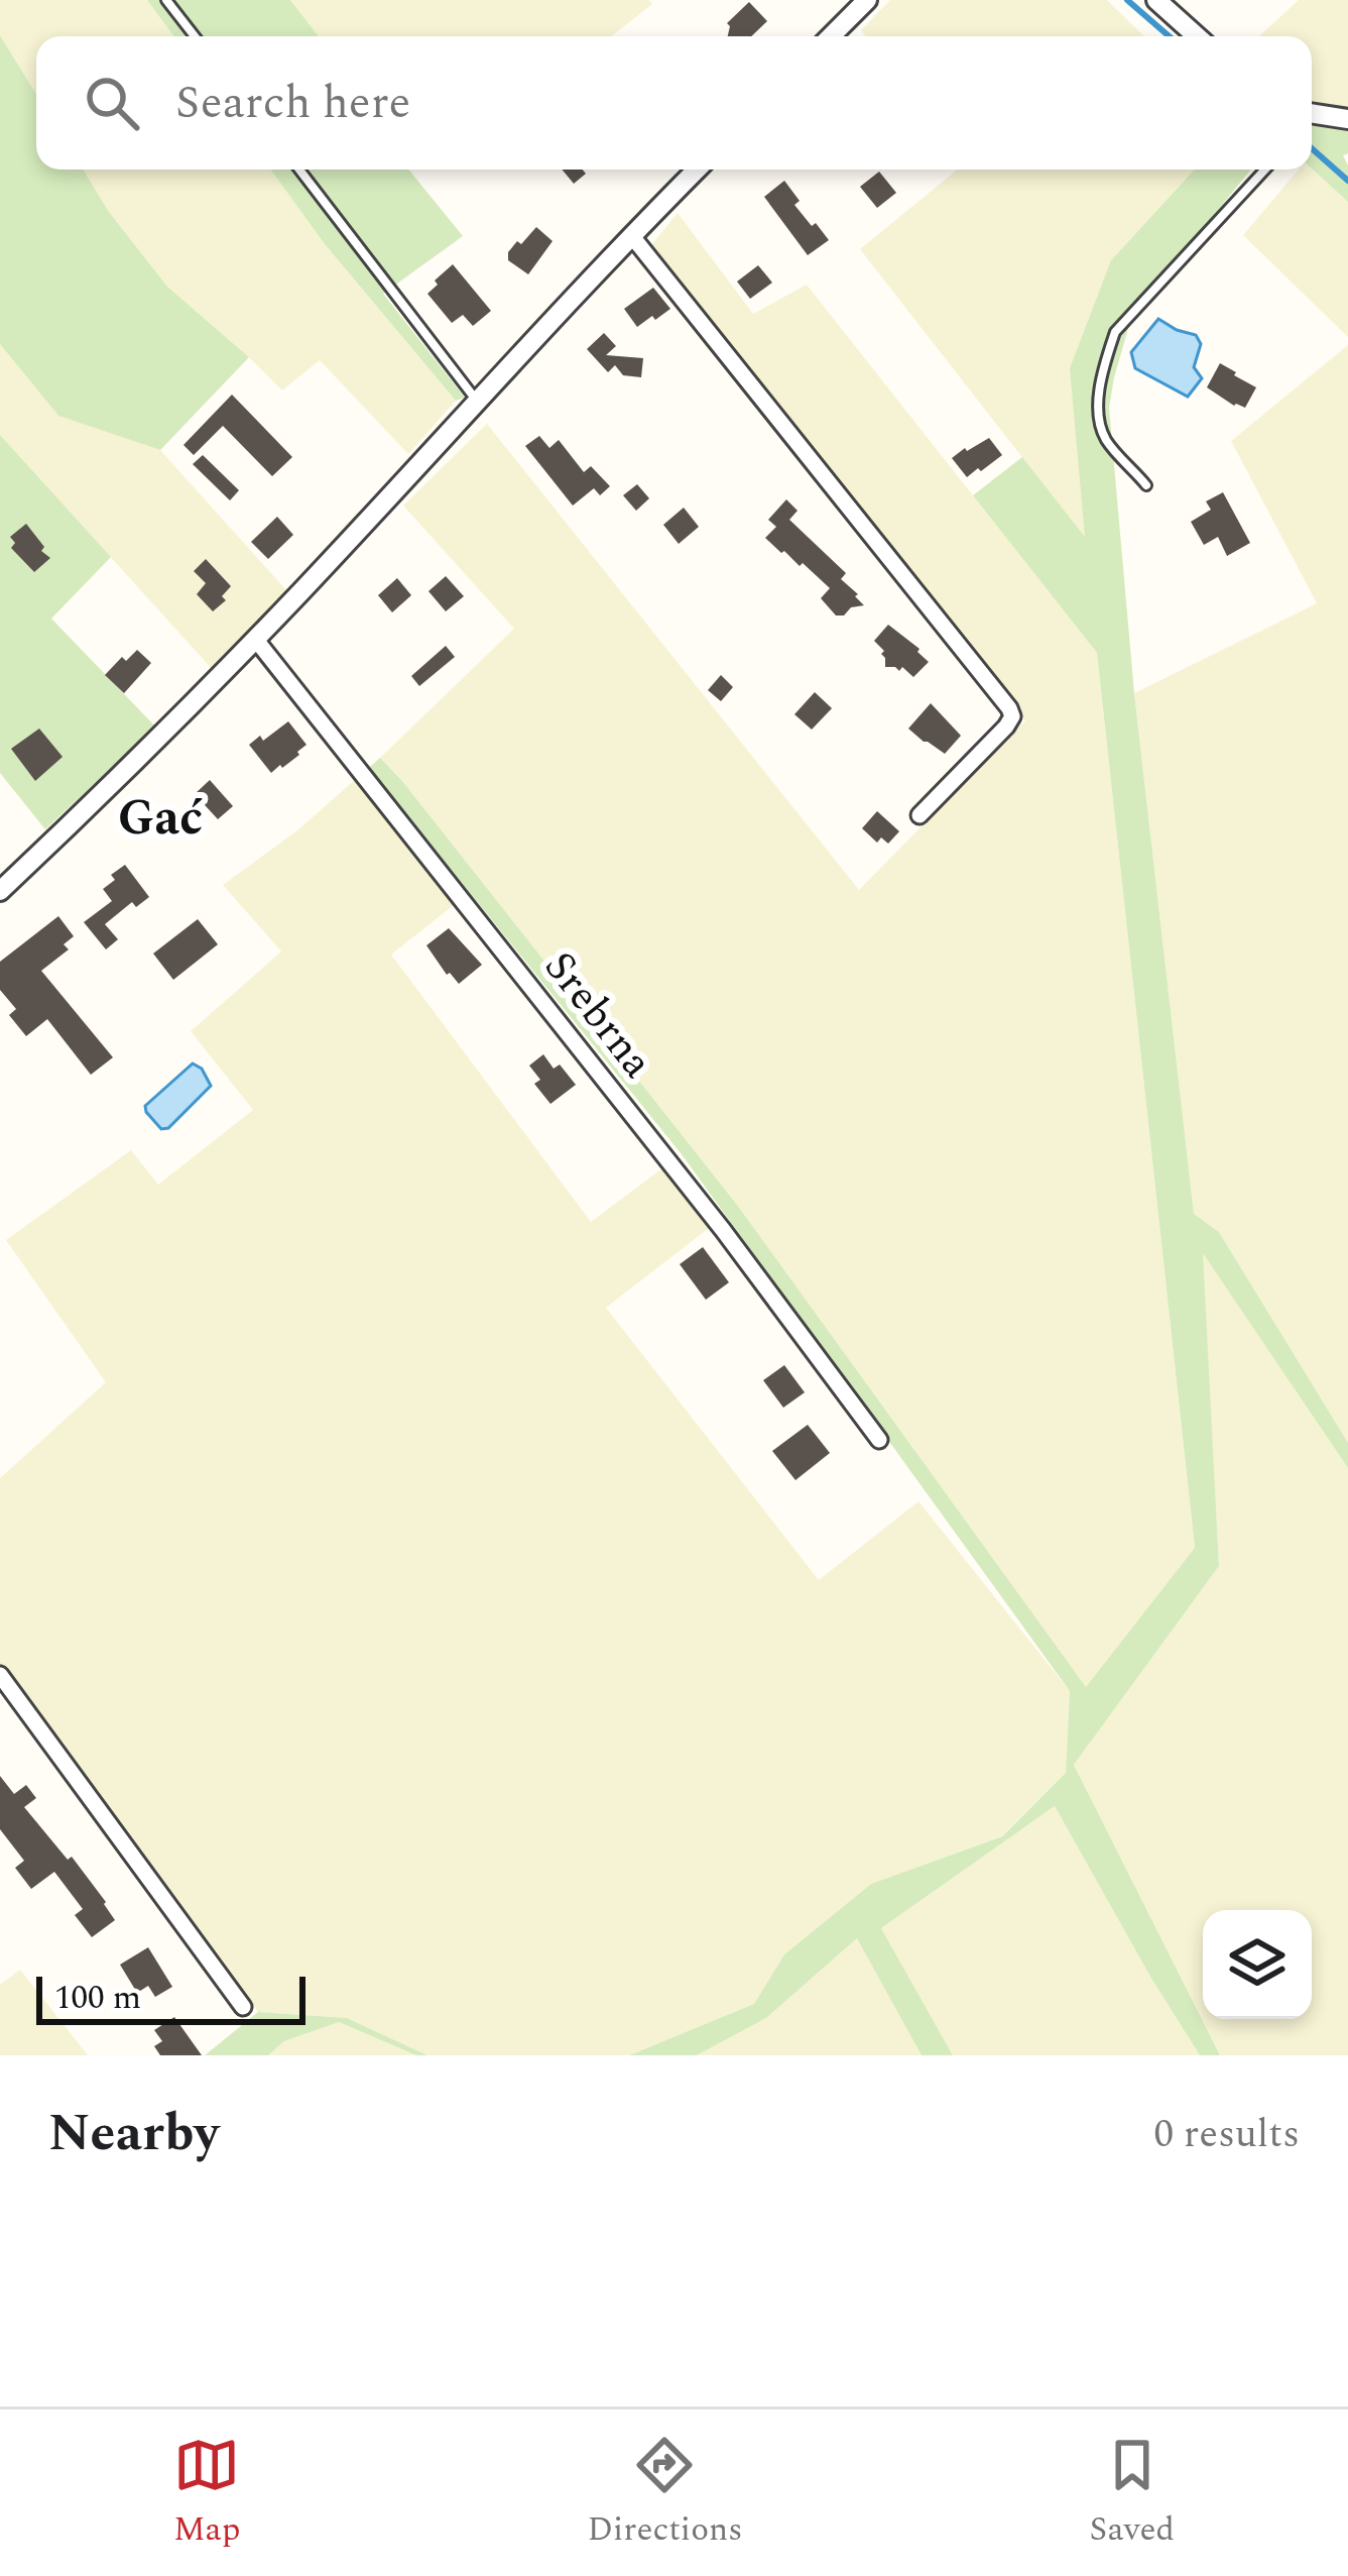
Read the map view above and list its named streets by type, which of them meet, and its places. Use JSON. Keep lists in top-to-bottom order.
{
  "streets": {
    "street": ["Srebrna"]
  },
  "districts": ["Gać"],
  "scale_bar": "100 m",
  "page": {
    "search": "Search here",
    "scale": "100 m",
    "heading": ["Nearby", "0 results"],
    "nav": ["Map", "Directions", "Saved"]
  }
}
